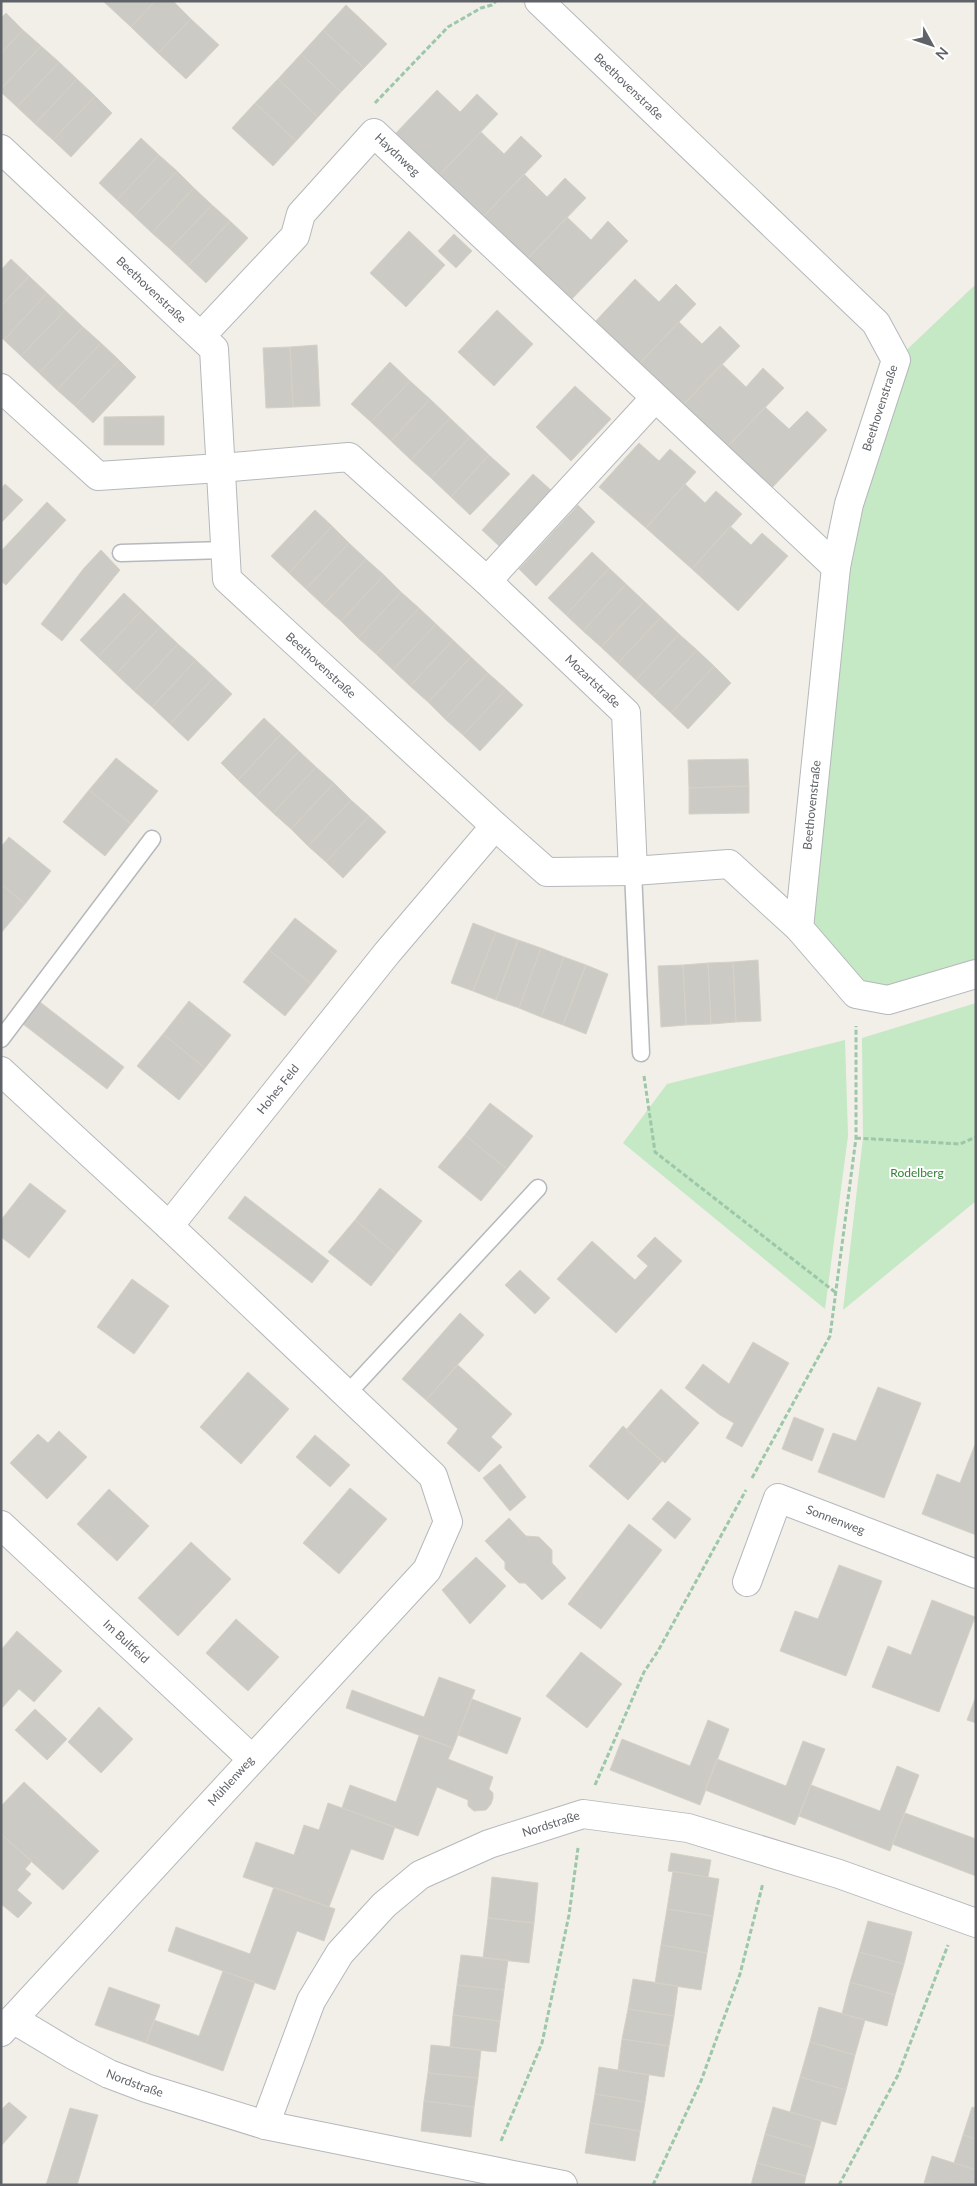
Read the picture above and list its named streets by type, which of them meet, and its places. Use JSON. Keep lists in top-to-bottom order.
{
  "streets": {
    "street": [
      "Beethovenstraße",
      "Haydnweg",
      "Mozartstraße",
      "Hohes Feld",
      "Sonnenweg",
      "Im Bultfeld",
      "Mühlenweg",
      "Nordstraße"
    ]
  },
  "crossings": [
    ["Beethovenstraße", "Haydnweg"],
    ["Beethovenstraße", "Mozartstraße"],
    ["Beethovenstraße", "Hohes Feld"],
    ["Im Bultfeld", "Mühlenweg"],
    ["Mühlenweg", "Nordstraße"]
  ],
  "parks": ["Rodelberg"],
  "north": "bottom right"
}
